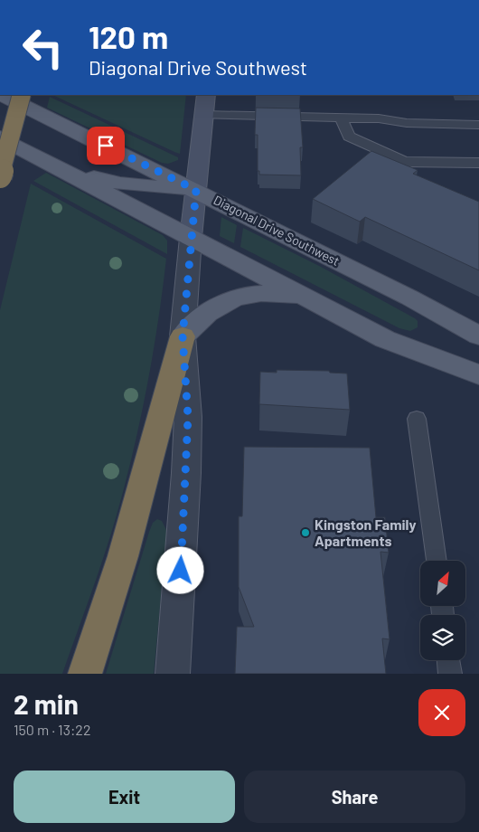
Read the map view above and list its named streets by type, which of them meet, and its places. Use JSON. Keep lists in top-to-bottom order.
{
  "streets": {
    "main road": ["Diagonal Drive Southwest"]
  },
  "places": ["Kingston Family Apartments"],
  "north": "top right",
  "page": {
    "turn": ["120 m", "Diagonal Drive Southwest"],
    "heading": ["2 min", "150 m · 13:22"],
    "buttons": ["Exit", "Share"]
  }
}
